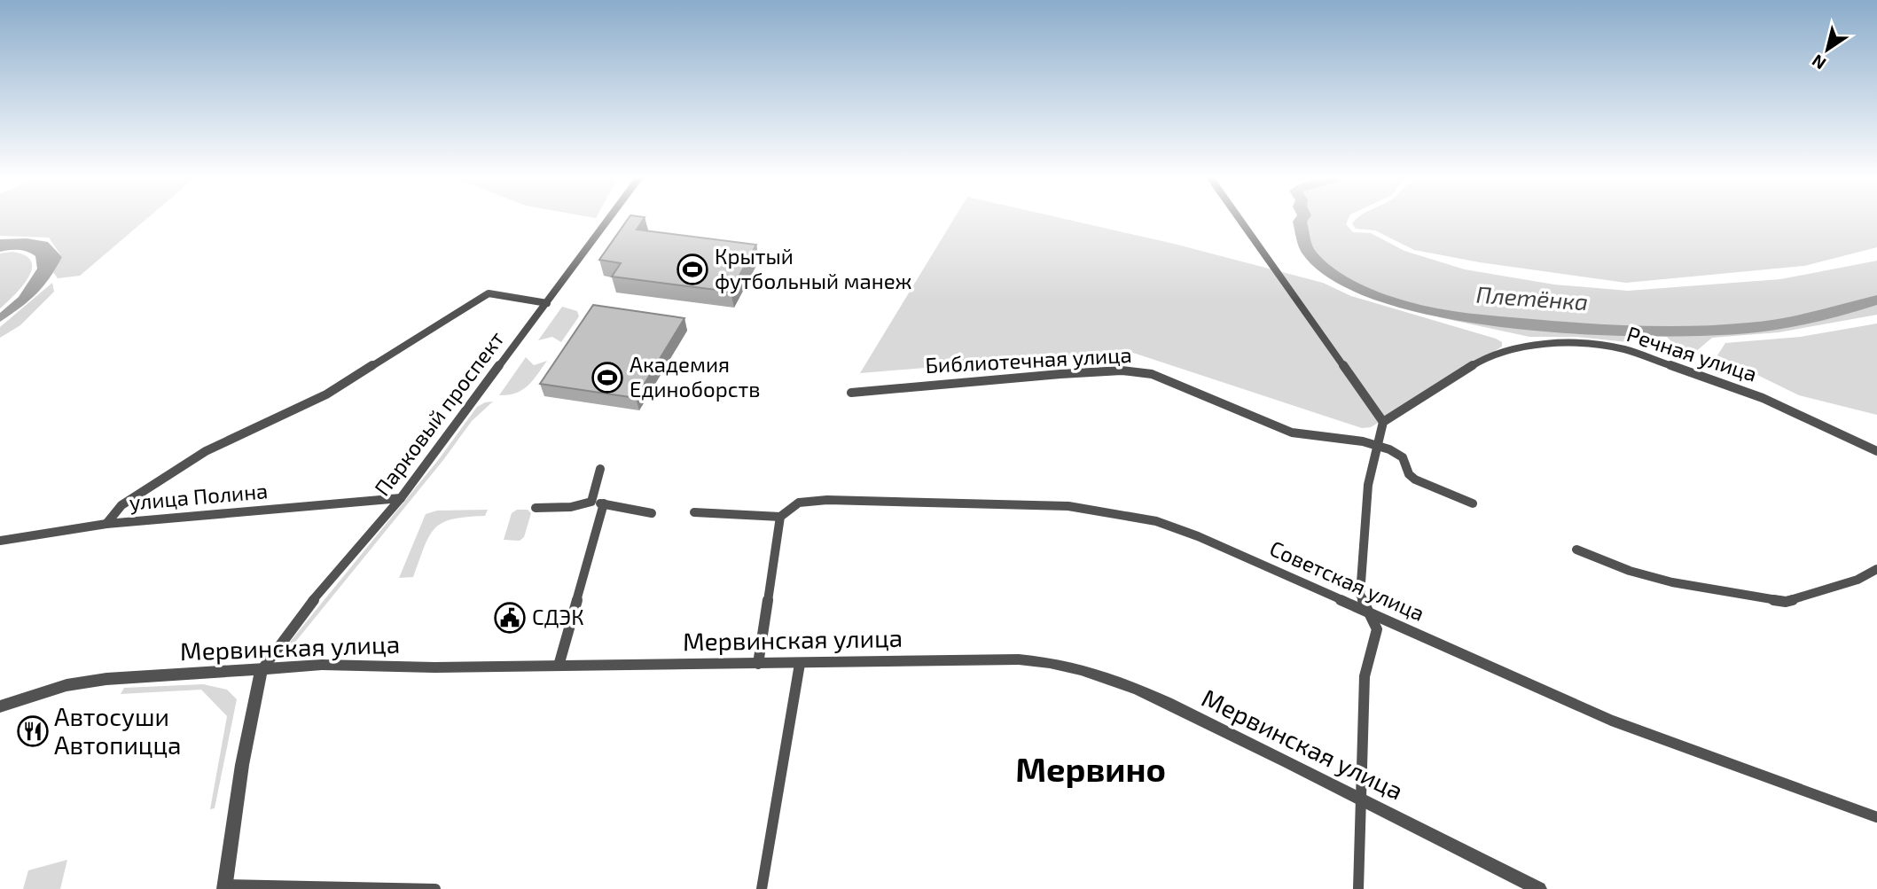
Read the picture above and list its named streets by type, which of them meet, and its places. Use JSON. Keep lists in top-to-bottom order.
{
  "streets": {
    "street": [
      "Речная улица",
      "Библиотечная улица",
      "Парковый проспект",
      "улица Полина",
      "Советская улица",
      "Мервинская улица"
    ]
  },
  "crossings": [
    ["Парковый проспект", "улица Полина"],
    ["Парковый проспект", "Мервинская улица"]
  ],
  "districts": ["Мервино"],
  "water": ["Плетёнка"],
  "places": {
    "sports": ["Крытый футбольный манеж", "Академия Единоборств"],
    "public building": ["СДЭК"],
    "restaurant": ["Автосуши Автопицца"]
  },
  "north": "bottom left"
}
